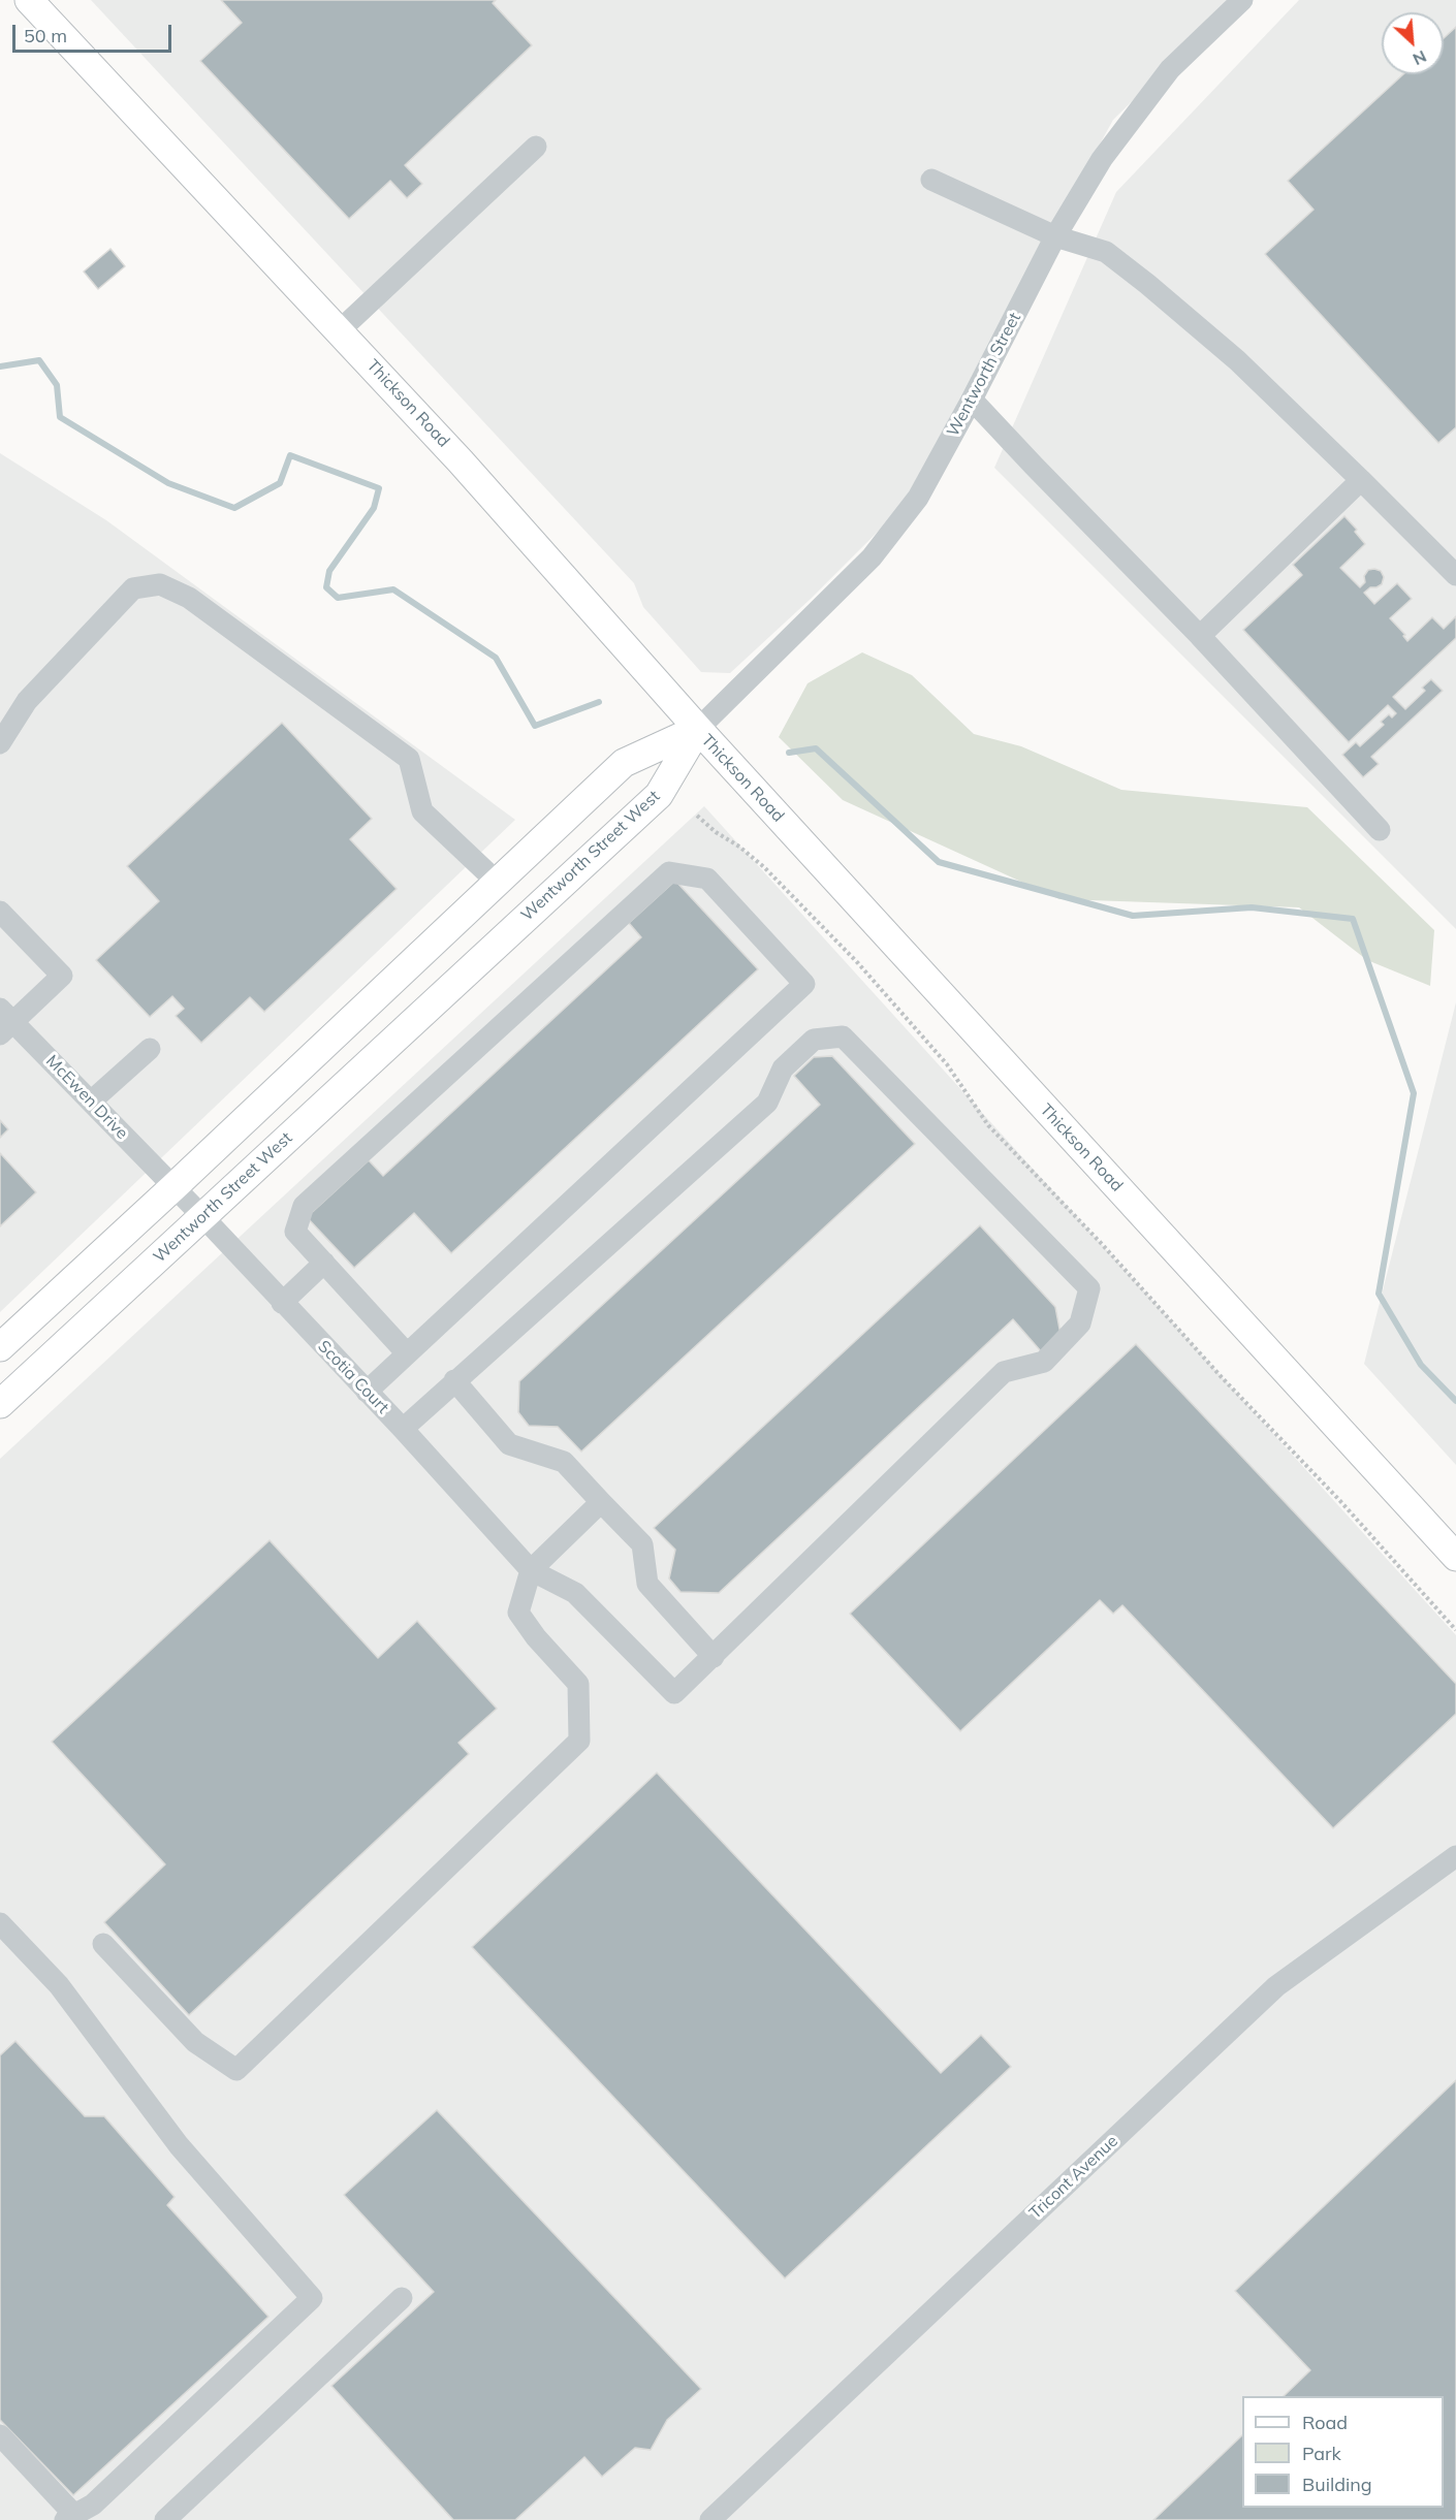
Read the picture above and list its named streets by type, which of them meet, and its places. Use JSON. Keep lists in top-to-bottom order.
{
  "streets": {
    "main road": ["Thickson Road", "Wentworth Street West"],
    "street": [
      "Wentworth Street",
      "McEwen Drive",
      "Scotia Court",
      "Tricont Avenue"
    ]
  },
  "crossings": [
    ["Wentworth Street", "Thickson Road"],
    ["Wentworth Street", "Wentworth Street West"],
    ["Thickson Road", "Wentworth Street West"],
    ["Wentworth Street West", "Scotia Court"],
    ["McEwen Drive", "Scotia Court"]
  ],
  "legend": ["Road", "Park", "Building"],
  "scale_bar": "50 m",
  "north": "bottom right"
}
